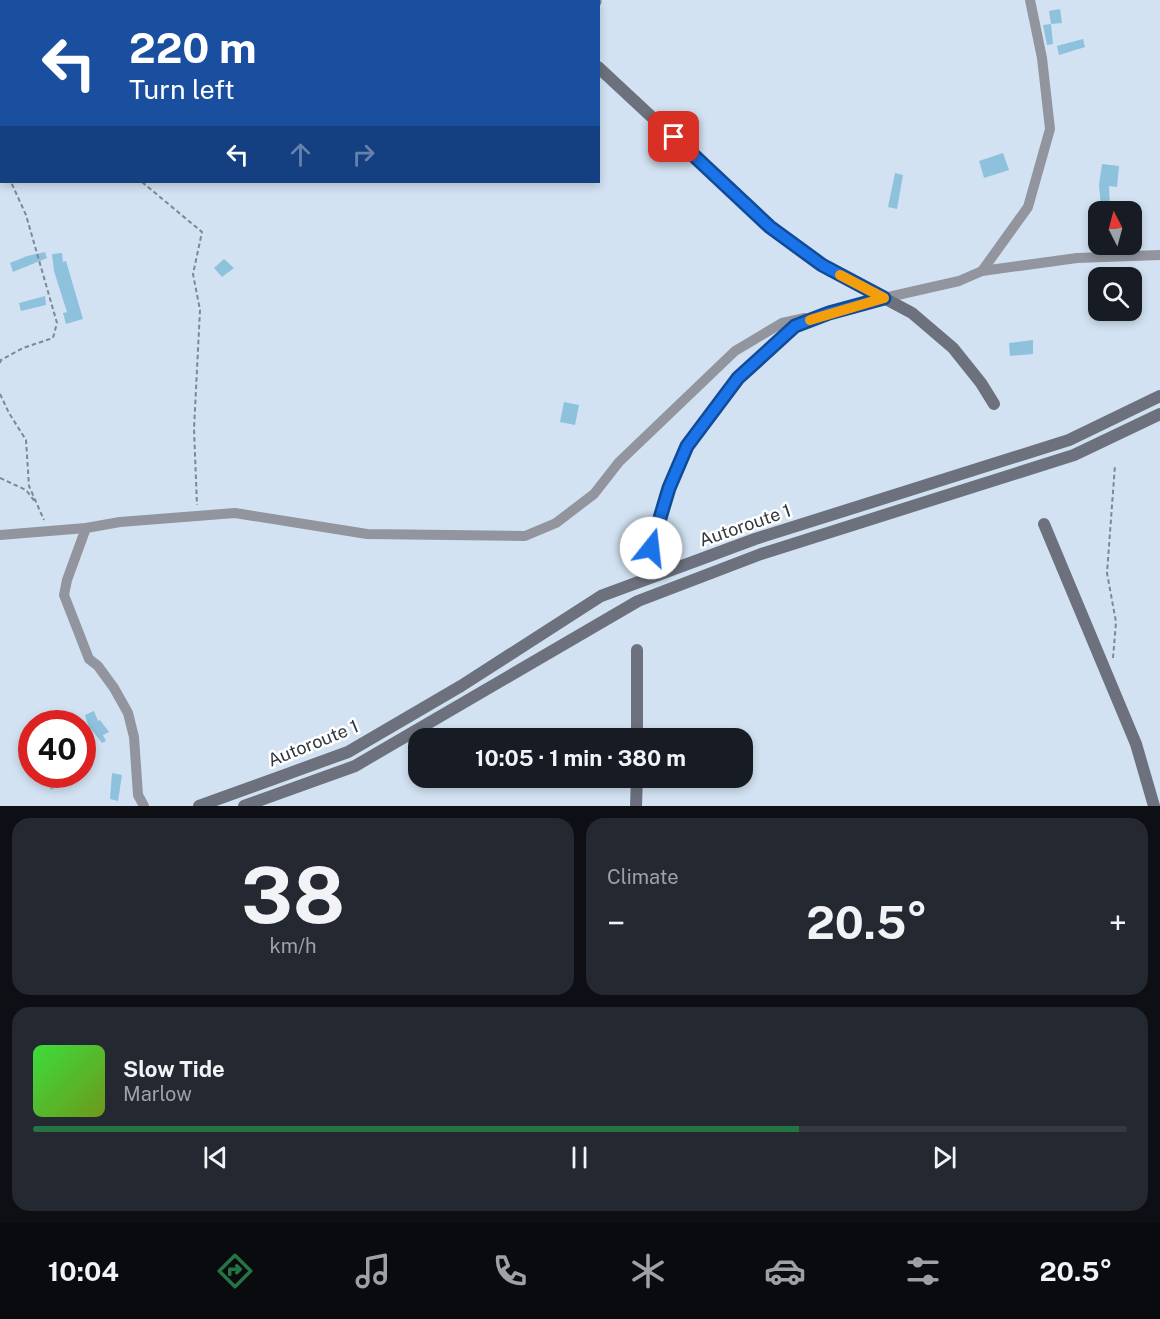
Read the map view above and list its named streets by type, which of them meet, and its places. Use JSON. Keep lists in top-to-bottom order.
{
  "streets": {
    "main road": ["Autoroute 1"]
  },
  "north": "top",
  "page": {
    "turn": ["220 m", "Turn left"],
    "limit": "40",
    "trip": "10:05 · 1 min · 380 m",
    "tile": [
      ["38", "km/h"],
      "Climate"
    ],
    "heat": ["−", "20.5°", "+"],
    "song": ["Slow Tide", "Marlow"],
    "tabs": ["10:04", "20.5°"]
  }
}
